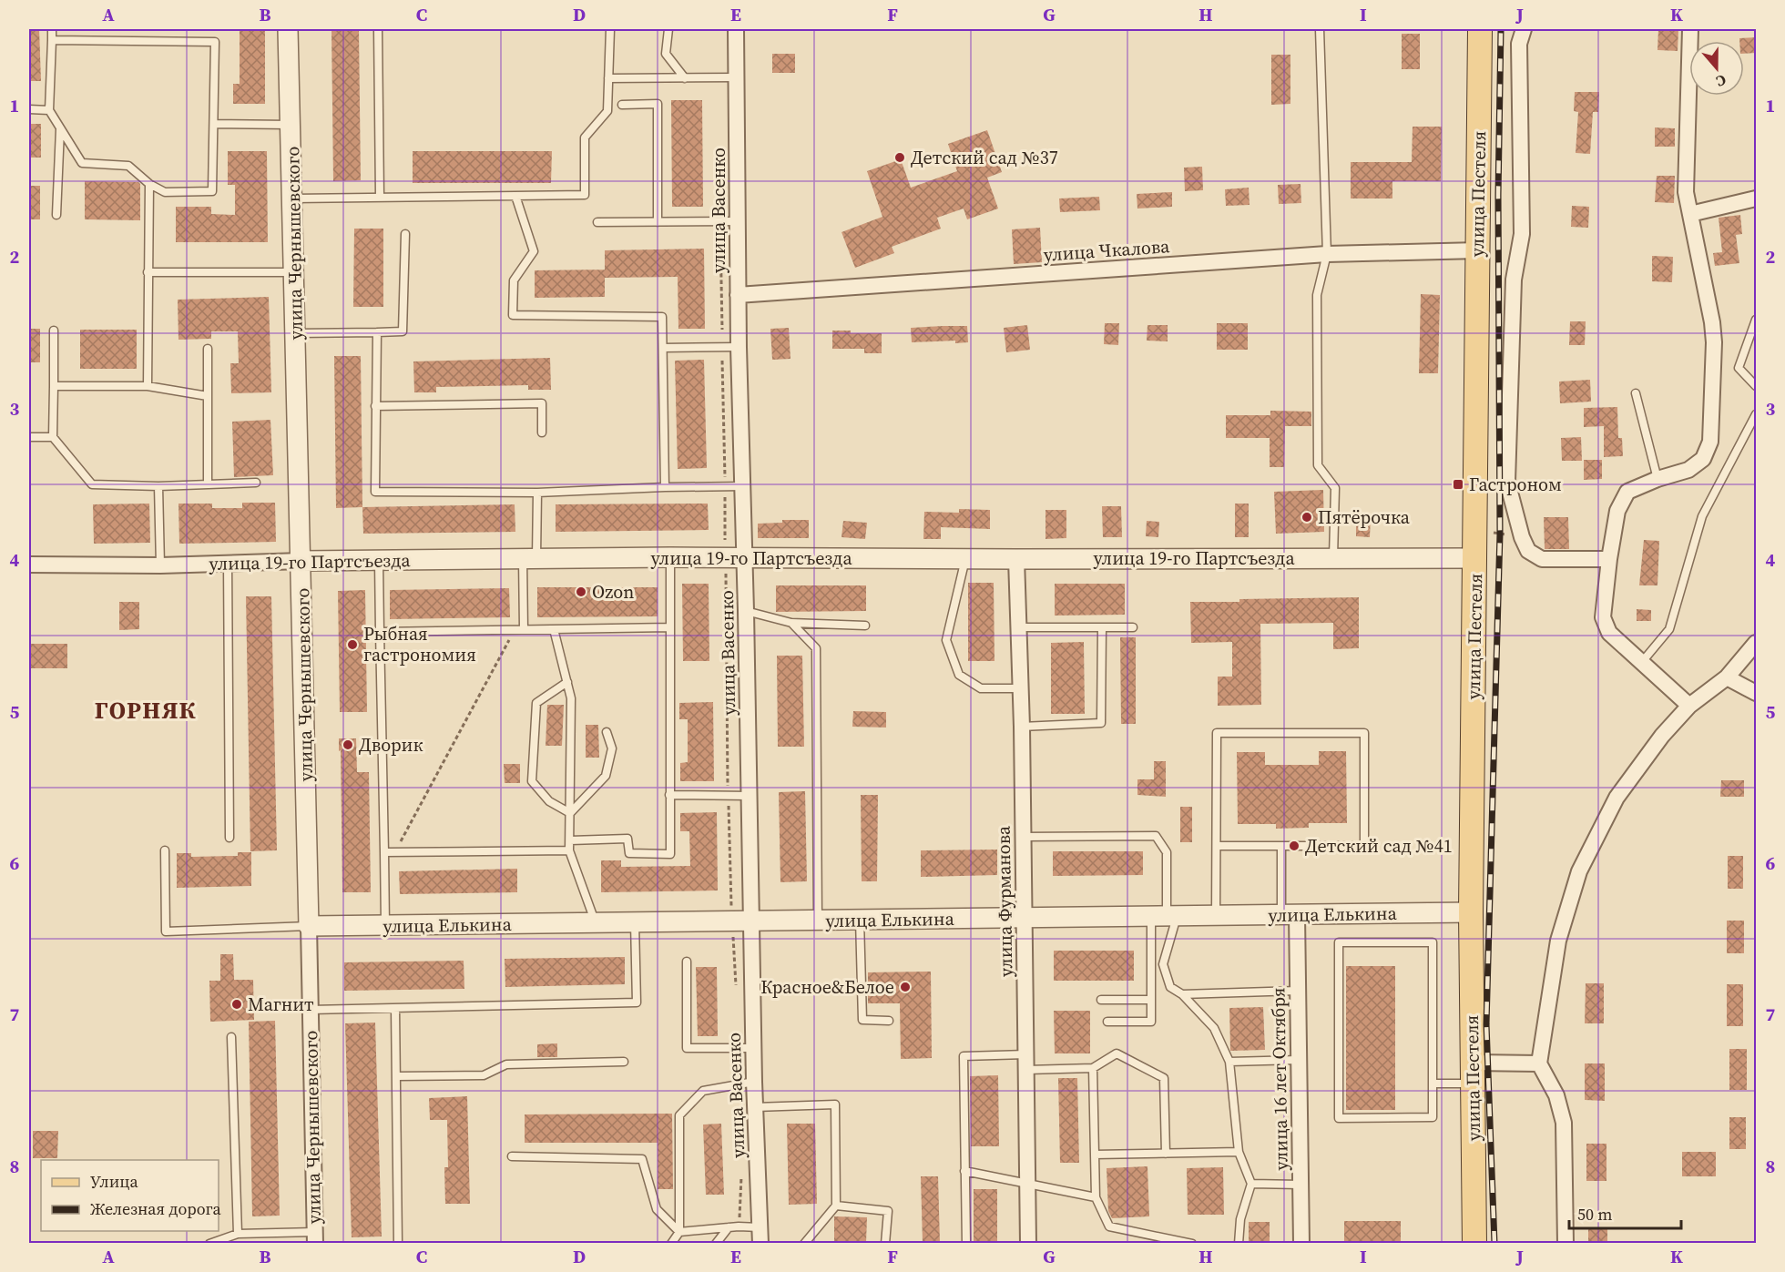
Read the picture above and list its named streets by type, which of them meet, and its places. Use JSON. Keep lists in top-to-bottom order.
{
  "streets": {
    "main road": ["улица Пестеля"],
    "street": [
      "улица Васенко",
      "улица Чернышевского",
      "улица Чкалова",
      "улица 19-го Партсъезда",
      "улица Фурманова",
      "улица Елькина",
      "улица 16 лет Октября"
    ]
  },
  "crossings": [
    ["улица Пестеля", "улица Чкалова"],
    ["улица Пестеля", "улица 19-го Партсъезда"],
    ["улица Пестеля", "улица Елькина"],
    ["улица Васенко", "улица Чкалова"],
    ["улица Васенко", "улица 19-го Партсъезда"],
    ["улица Васенко", "улица Елькина"],
    ["улица Чернышевского", "улица 19-го Партсъезда"],
    ["улица Чернышевского", "улица Елькина"],
    ["улица 19-го Партсъезда", "улица Фурманова"],
    ["улица Фурманова", "улица Елькина"],
    ["улица Елькина", "улица 16 лет Октября"]
  ],
  "districts": ["ГОРНЯК"],
  "places": {
    "other": [
      "Детский сад №37",
      "Пятёрочка",
      "Ozon",
      "Рыбная гастрономия",
      "Дворик",
      "Детский сад №41",
      "Красное&Белое",
      "Магнит"
    ],
    "transit": ["Гастроном"]
  },
  "legend": ["Улица", "Железная дорога"],
  "scale_bar": "50 m",
  "north": "bottom",
  "grid": {
    "columns": [
      "A",
      "B",
      "C",
      "D",
      "E",
      "F",
      "G",
      "H",
      "I",
      "J",
      "K"
    ],
    "rows": [
      "1",
      "2",
      "3",
      "4",
      "5",
      "6",
      "7",
      "8"
    ]
  }
}
